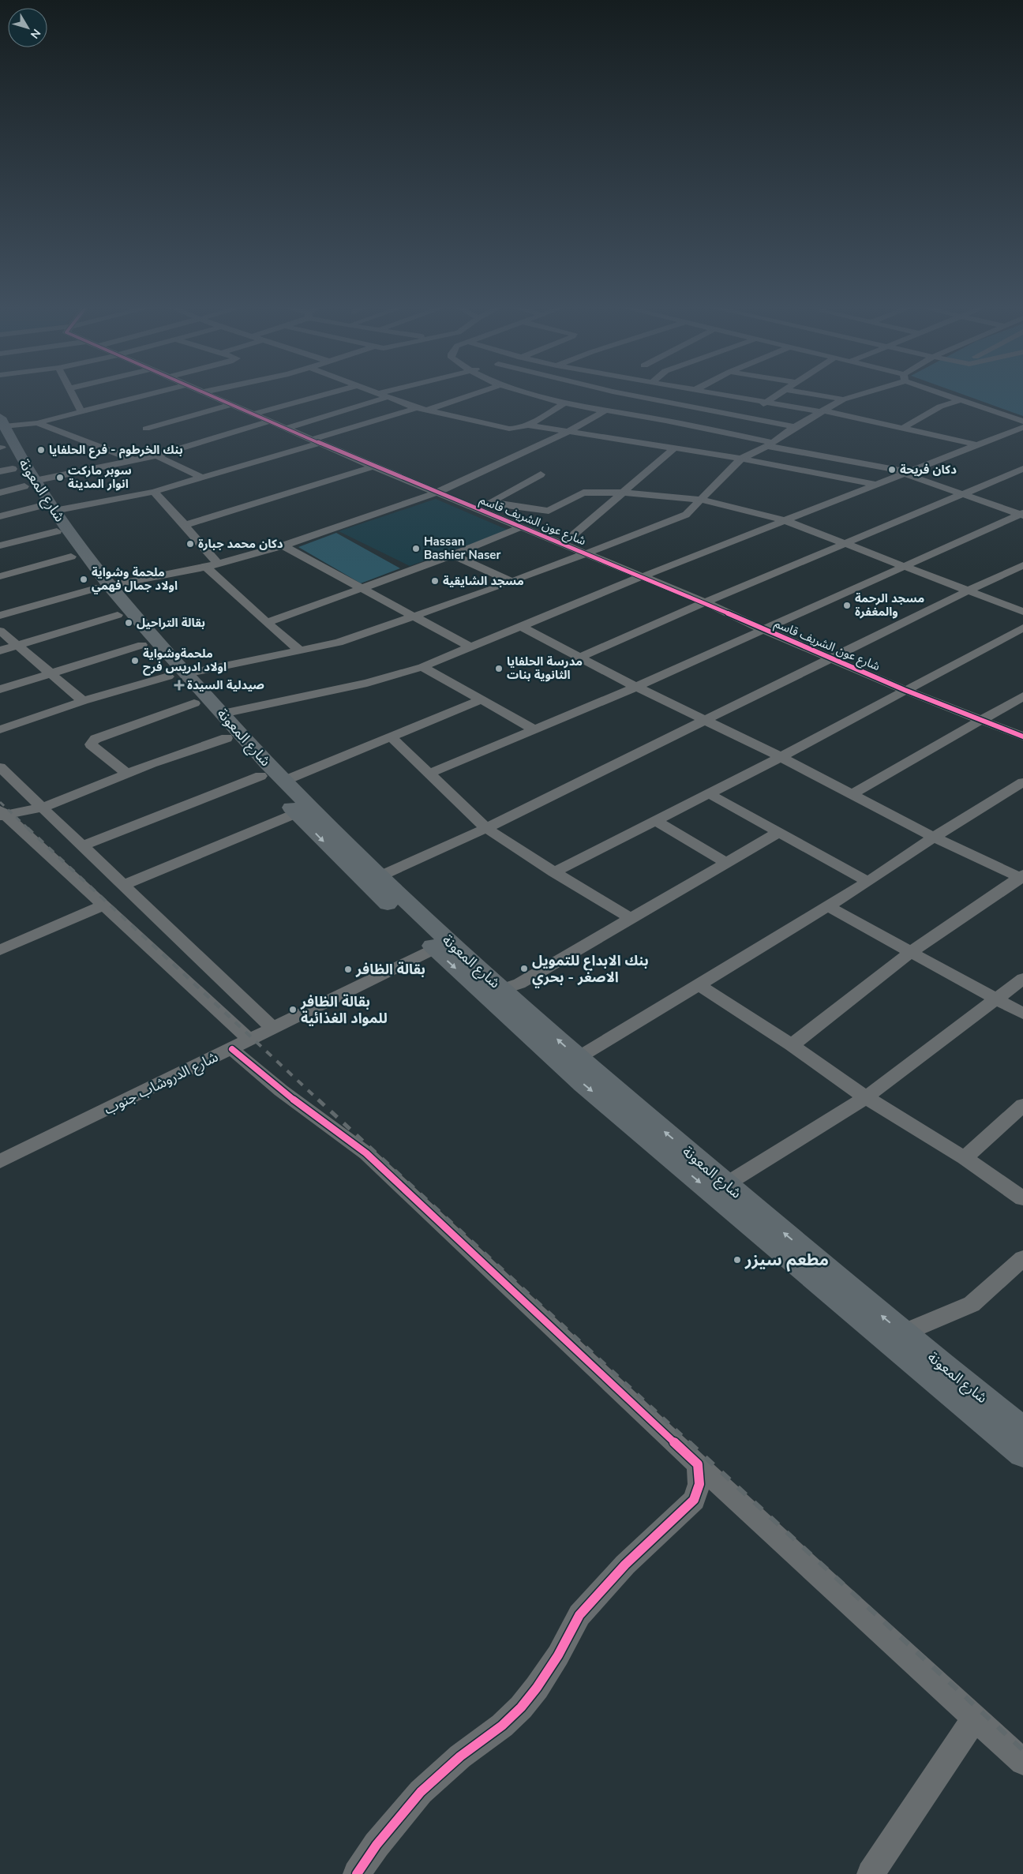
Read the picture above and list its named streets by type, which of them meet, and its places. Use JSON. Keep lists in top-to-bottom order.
{
  "streets": {
    "highway": ["شارع المعونة"],
    "street": ["شارع عون الشريف قاسم", "شارع الدروشاب جنوب"]
  },
  "crossings": [
    ["شارع المعونة", "شارع الدروشاب جنوب"]
  ],
  "places": {
    "other": [
      "بنك الخرطوم - فرع الحلفايا",
      "دكان فريحة",
      "سوبر ماركت انوار المدينة",
      "دكان محمد جبارة",
      "Hassan Bashier Naser",
      "ملحمة وشواية اولاد جمال فهمي",
      "مسجد الشايقية",
      "مسجد الرحمة والمغفرة",
      "بقالة التراحيل",
      "ملحمةوشواية اولاد ادريس فرح",
      "مدرسة الحلفايا الثانوية بنات",
      "بنك الابداع للتمويل الاصغر - بحري",
      "بقالة الظافر",
      "بقالة الظافر للمواد الغذائية",
      "مطعم سيزر"
    ],
    "health": ["صيدلية السيدة"]
  },
  "north": "bottom right"
}
